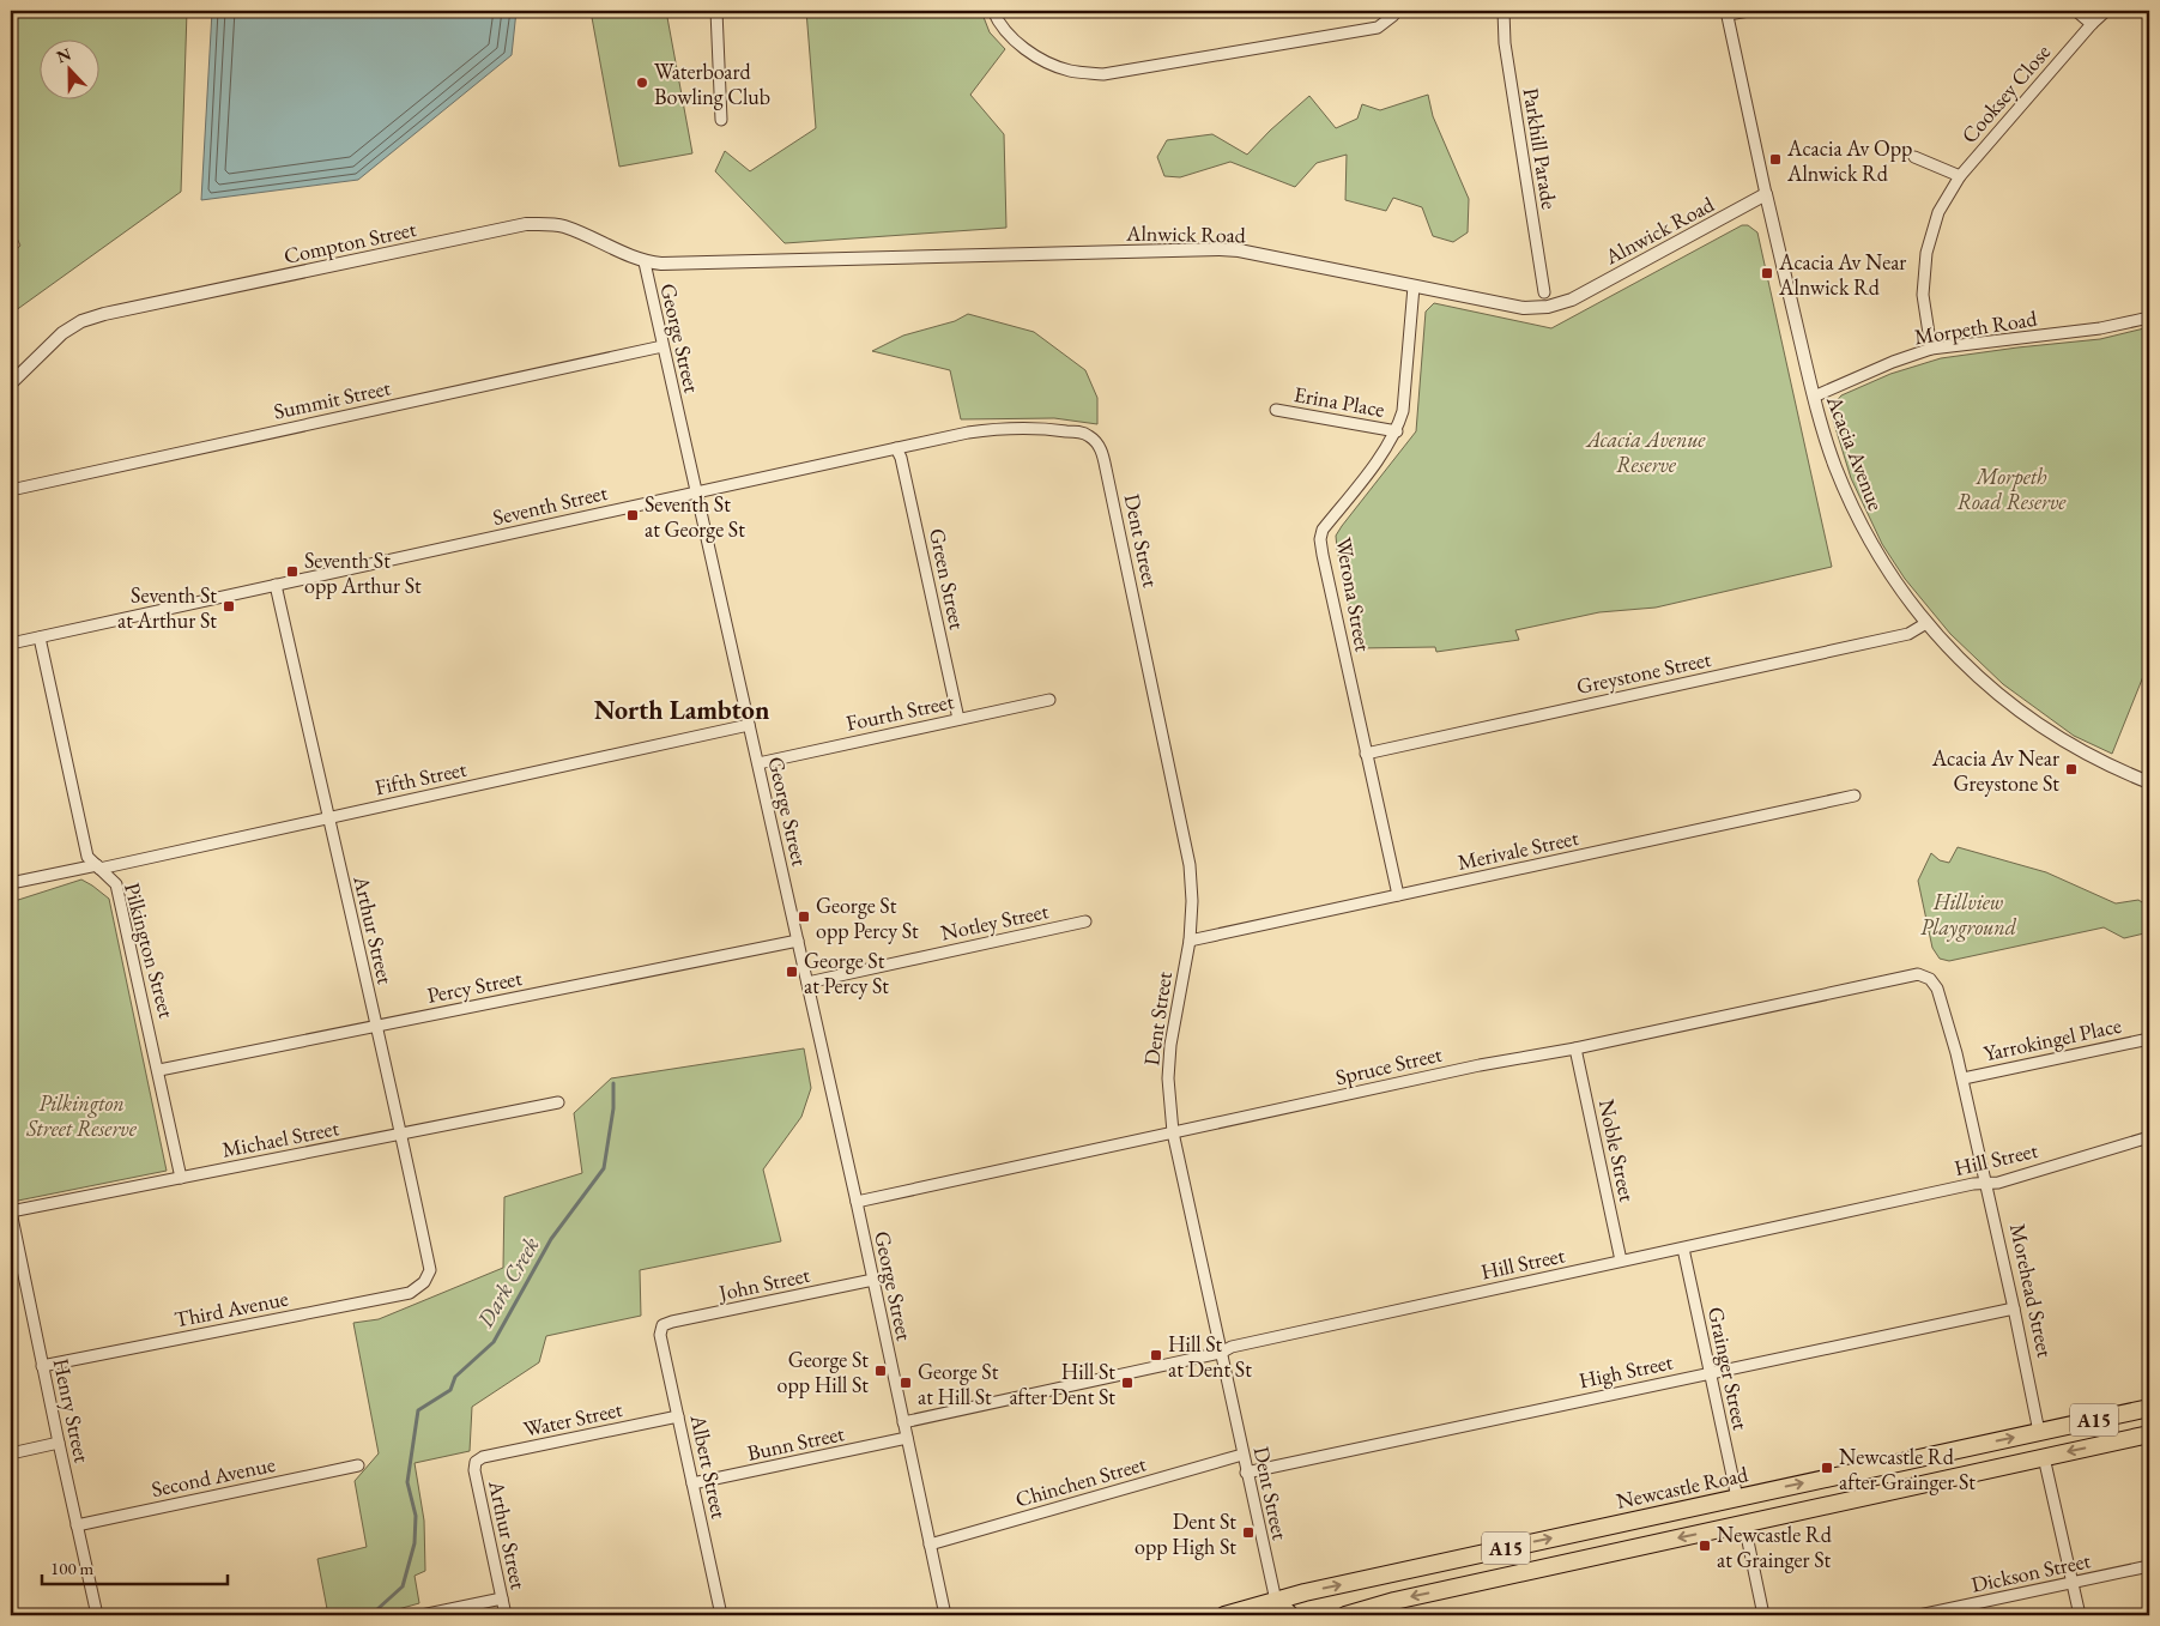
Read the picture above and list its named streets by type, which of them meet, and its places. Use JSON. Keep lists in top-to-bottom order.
{
  "streets": {
    "highway": ["Morehead Street", "A15", "Newcastle Road"],
    "street": [
      "Cooksey Close",
      "Parkhill Parade",
      "Alnwick Road",
      "Compton Street",
      "Morpeth Road",
      "George Street",
      "Summit Street",
      "Erina Place",
      "Acacia Avenue",
      "Seventh Street",
      "Dent Street",
      "Green Street",
      "Werona Street",
      "Greystone Street",
      "Fourth Street",
      "Fifth Street",
      "Merivale Street",
      "Notley Street",
      "Arthur Street",
      "Pilkington Street",
      "Percy Street",
      "Yarrokingel Place",
      "Spruce Street",
      "Michael Street",
      "Noble Street",
      "Hill Street",
      "John Street",
      "Third Avenue",
      "Grainger Street",
      "High Street",
      "Henry Street",
      "Water Street",
      "Bunn Street",
      "Albert Street",
      "Second Avenue",
      "Chinchen Street",
      "Dickson Street"
    ]
  },
  "crossings": [
    ["Cooksey Close", "Morpeth Road"],
    ["Alnwick Road", "Compton Street"],
    ["Alnwick Road", "George Street"],
    ["Alnwick Road", "Acacia Avenue"],
    ["Alnwick Road", "Werona Street"],
    ["Compton Street", "George Street"],
    ["Morpeth Road", "Acacia Avenue"],
    ["George Street", "Summit Street"],
    ["George Street", "Seventh Street"],
    ["George Street", "Fourth Street"],
    ["George Street", "Fifth Street"],
    ["George Street", "Notley Street"],
    ["George Street", "Percy Street"],
    ["George Street", "Spruce Street"],
    ["George Street", "Hill Street"],
    ["George Street", "John Street"],
    ["George Street", "Bunn Street"],
    ["George Street", "Chinchen Street"],
    ["Erina Place", "Werona Street"],
    ["Acacia Avenue", "Greystone Street"],
    ["Seventh Street", "Dent Street"],
    ["Seventh Street", "Green Street"],
    ["Seventh Street", "Arthur Street"],
    ["Seventh Street", "Pilkington Street"],
    ["Dent Street", "Merivale Street"],
    ["Dent Street", "Spruce Street"],
    ["Dent Street", "Hill Street"],
    ["Dent Street", "High Street"],
    ["Dent Street", "Chinchen Street"],
    ["Dent Street", "Newcastle Road"],
    ["Green Street", "Fourth Street"],
    ["Werona Street", "Greystone Street"],
    ["Werona Street", "Merivale Street"],
    ["Fifth Street", "Arthur Street"],
    ["Fifth Street", "Pilkington Street"],
    ["Arthur Street", "Percy Street"],
    ["Arthur Street", "Michael Street"],
    ["Arthur Street", "Third Avenue"],
    ["Arthur Street", "Water Street"],
    ["Pilkington Street", "Percy Street"],
    ["Pilkington Street", "Michael Street"],
    ["Yarrokingel Place", "Morehead Street"],
    ["Spruce Street", "Noble Street"],
    ["Spruce Street", "Morehead Street"],
    ["Michael Street", "Henry Street"],
    ["Noble Street", "Hill Street"],
    ["Hill Street", "Morehead Street"],
    ["Hill Street", "Grainger Street"],
    ["John Street", "Albert Street"],
    ["Morehead Street", "High Street"],
    ["Morehead Street", "A15"],
    ["Morehead Street", "Newcastle Road"],
    ["Morehead Street", "Dickson Street"],
    ["Third Avenue", "Henry Street"],
    ["Grainger Street", "High Street"],
    ["Grainger Street", "Newcastle Road"],
    ["Henry Street", "Second Avenue"],
    ["Water Street", "Albert Street"],
    ["Bunn Street", "Albert Street"]
  ],
  "districts": ["North Lambton"],
  "water": ["Dark Creek"],
  "parks": [
    "Acacia Avenue Reserve",
    "Morpeth Road Reserve",
    "Hillview Playground",
    "Pilkington Street Reserve"
  ],
  "places": {
    "other": ["Waterboard Bowling Club"],
    "transit": [
      "Acacia Av Opp Alnwick Rd",
      "Acacia Av Near Alnwick Rd",
      "Seventh St at George St",
      "Seventh St opp Arthur St",
      "Seventh St at Arthur St",
      "Acacia Av Near Greystone St",
      "George St opp Percy St",
      "George St at Percy St",
      "Hill St at Dent St",
      "George St opp Hill St",
      "George St at Hill St",
      "Hill St after Dent St",
      "Newcastle Rd after Grainger St",
      "Dent St opp High St",
      "Newcastle Rd at Grainger St"
    ]
  },
  "scale_bar": "100 m",
  "north": "top"
}
